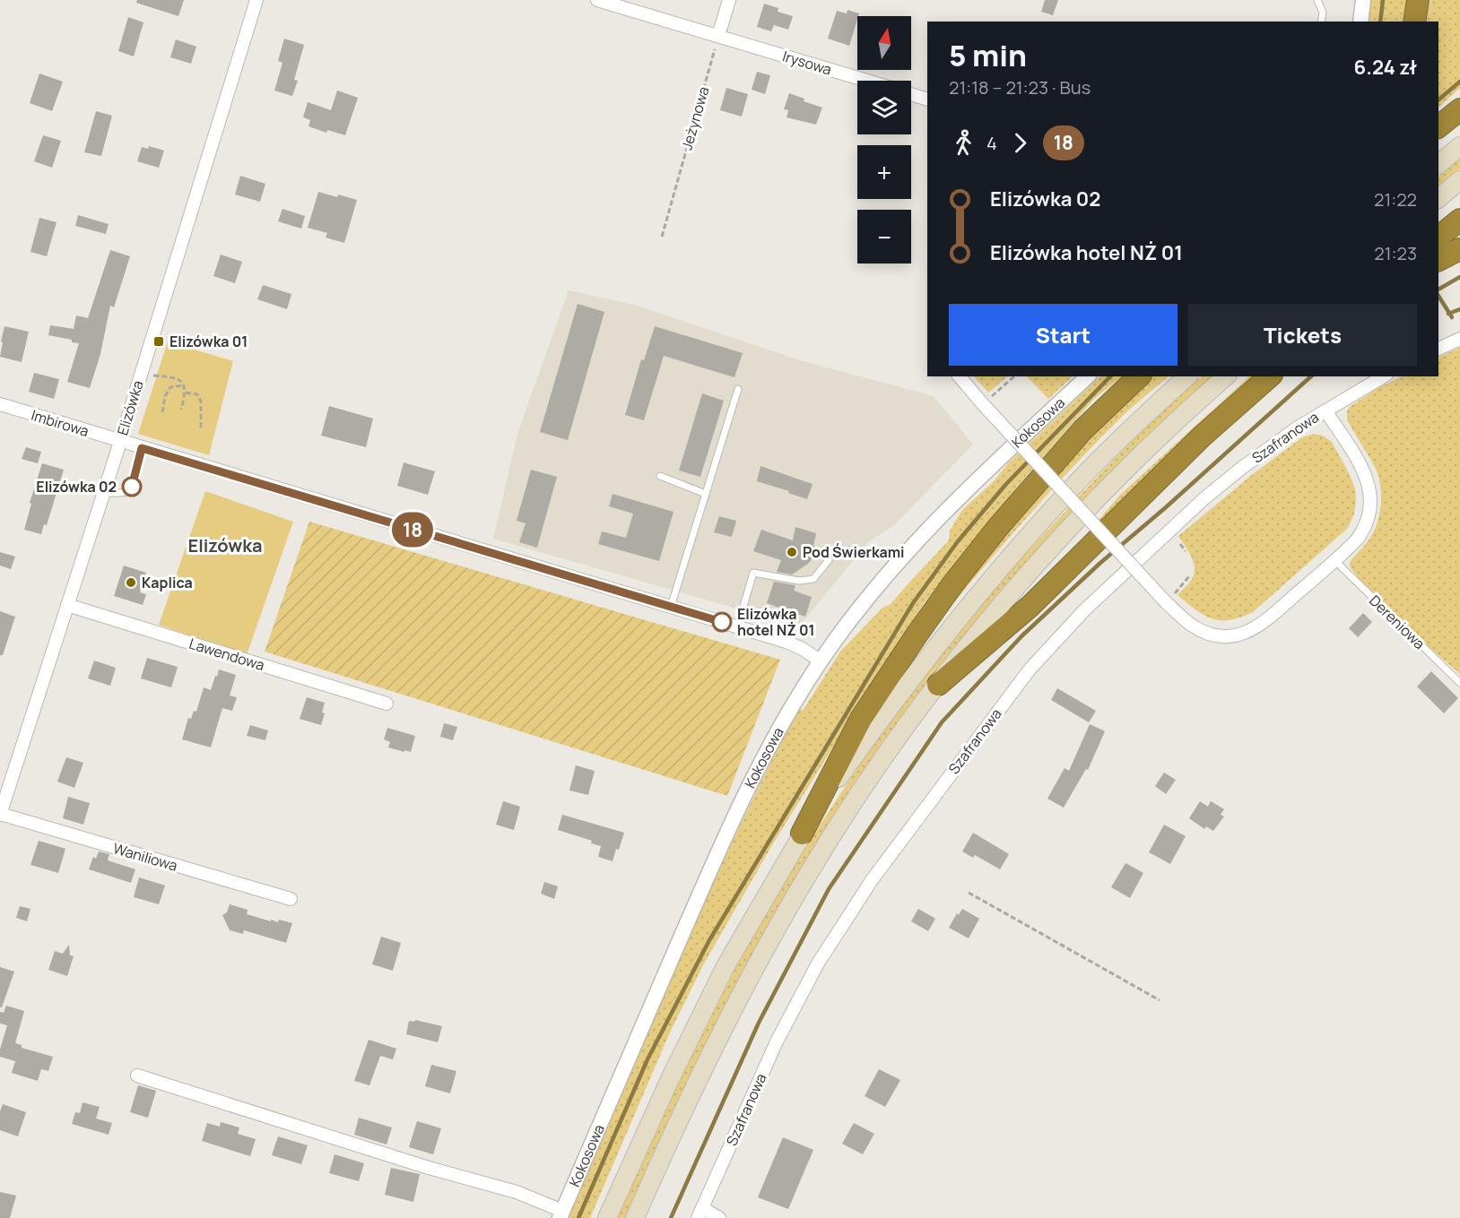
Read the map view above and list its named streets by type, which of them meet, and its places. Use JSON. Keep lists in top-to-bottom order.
{
  "streets": {
    "street": [
      "Irysowa",
      "Elizówka",
      "Kokosowa",
      "Imbirowa",
      "Szafranowa",
      "Lawendowa",
      "Waniliowa"
    ],
    "lane": ["Dereniowa"],
    "path": ["Jeżynowa"]
  },
  "crossings": [
    ["Irysowa", "Jeżynowa"],
    ["Elizówka", "Imbirowa"],
    ["Elizówka", "Lawendowa"],
    ["Elizówka", "Waniliowa"],
    ["Kokosowa", "Imbirowa"]
  ],
  "districts": ["Elizówka"],
  "places": {
    "transit": ["Elizówka 01"],
    "other": [
      "Elizówka 02",
      "Pod Świerkami",
      "Kaplica",
      "Elizówka hotel NŻ 01"
    ]
  },
  "lines": ["bus line 18"],
  "north": "top",
  "page": {
    "on_map": "18",
    "map_buttons": ["+", "−"],
    "heading": ["5 min", "21:18 – 21:23 · Bus", "6.24 zł"],
    "legs": ["4", "18"],
    "list": [
      {
        "name": "Elizówka 02",
        "value": "21:22"
      },
      {
        "name": "Elizówka hotel NŻ 01",
        "value": "21:23"
      }
    ],
    "buttons": ["Start", "Tickets"]
  }
}
